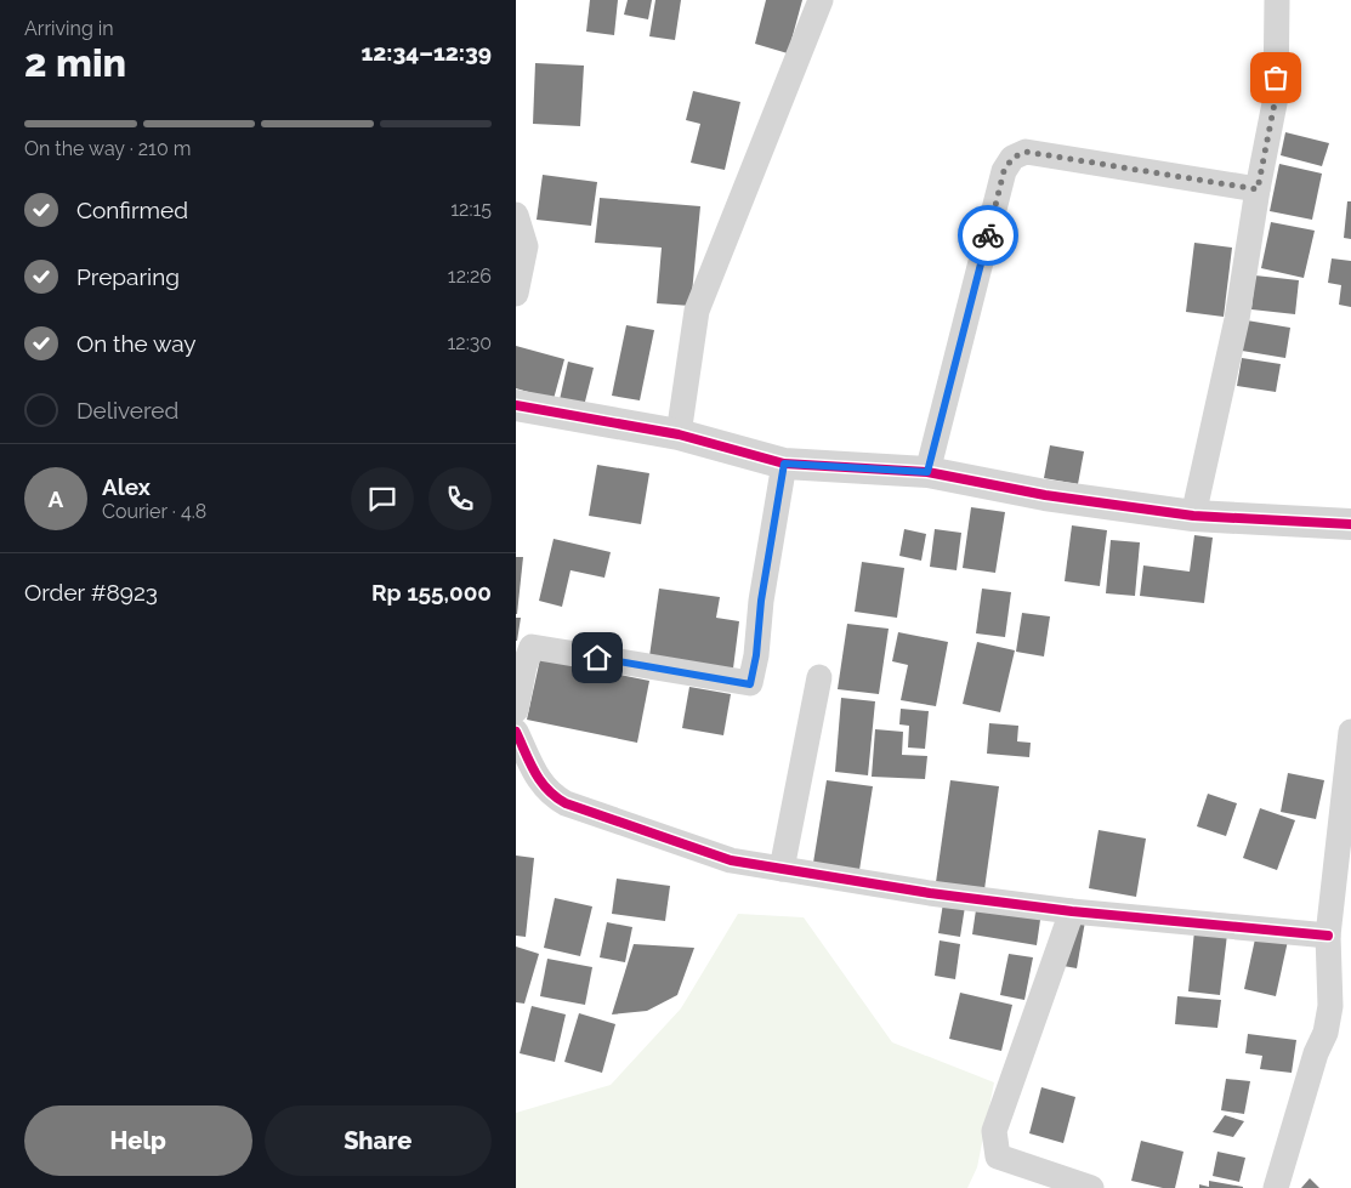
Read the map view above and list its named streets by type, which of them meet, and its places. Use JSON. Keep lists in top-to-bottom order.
{
  "page": {
    "heading": ["2 min", "Arriving in", "12:34–12:39"],
    "panel": [
      "Alex",
      "Courier · 4.8",
      "Order #8923",
      "Rp 155,000"
    ],
    "bar": "On the way · 210 m",
    "list": [
      ["Confirmed", "12:15"],
      ["Preparing", "12:26"],
      ["On the way", "12:30"],
      "Delivered"
    ],
    "round": "A",
    "buttons": ["Help", "Share"]
  }
}
